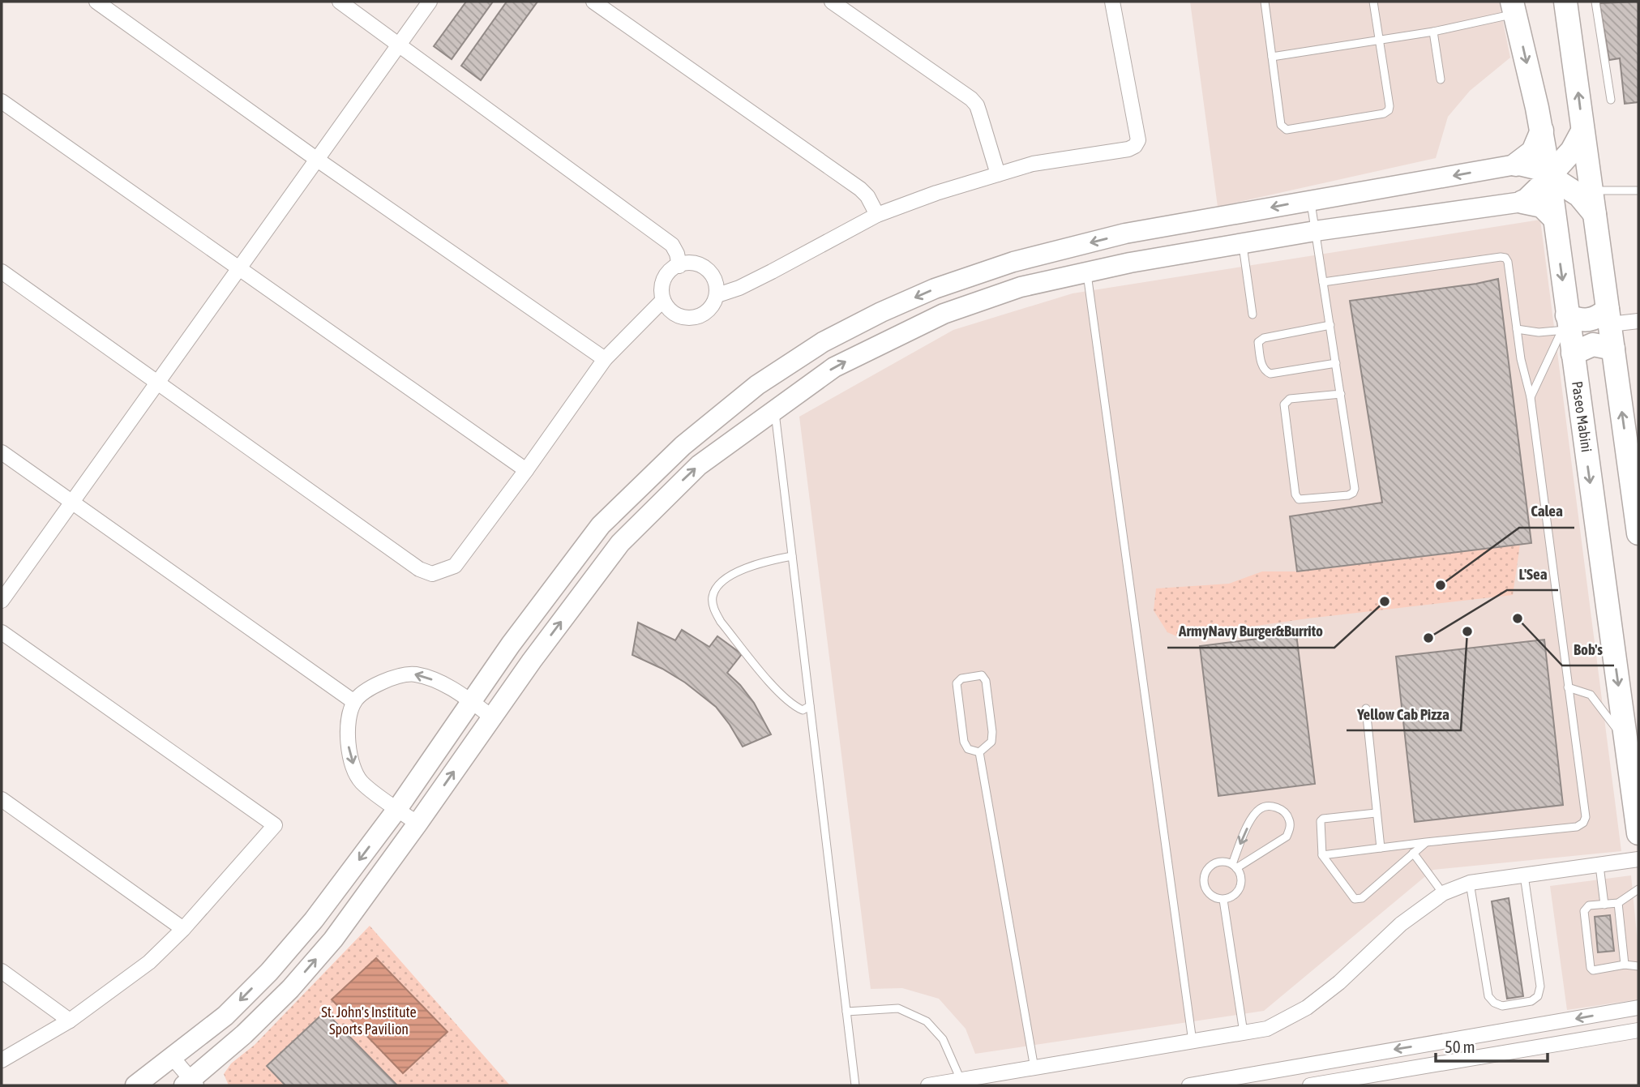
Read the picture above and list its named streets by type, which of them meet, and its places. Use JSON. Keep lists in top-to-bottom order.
{
  "streets": {
    "main road": ["Paseo Mabini"]
  },
  "parks": ["St. John's Institute Sports Pavilion"],
  "places": [
    "Calea",
    "ArmyNavy Burger&Burrito",
    "Bob's",
    "Yellow Cab Pizza",
    "L'Sea"
  ],
  "scale_bar": "50 m"
}
